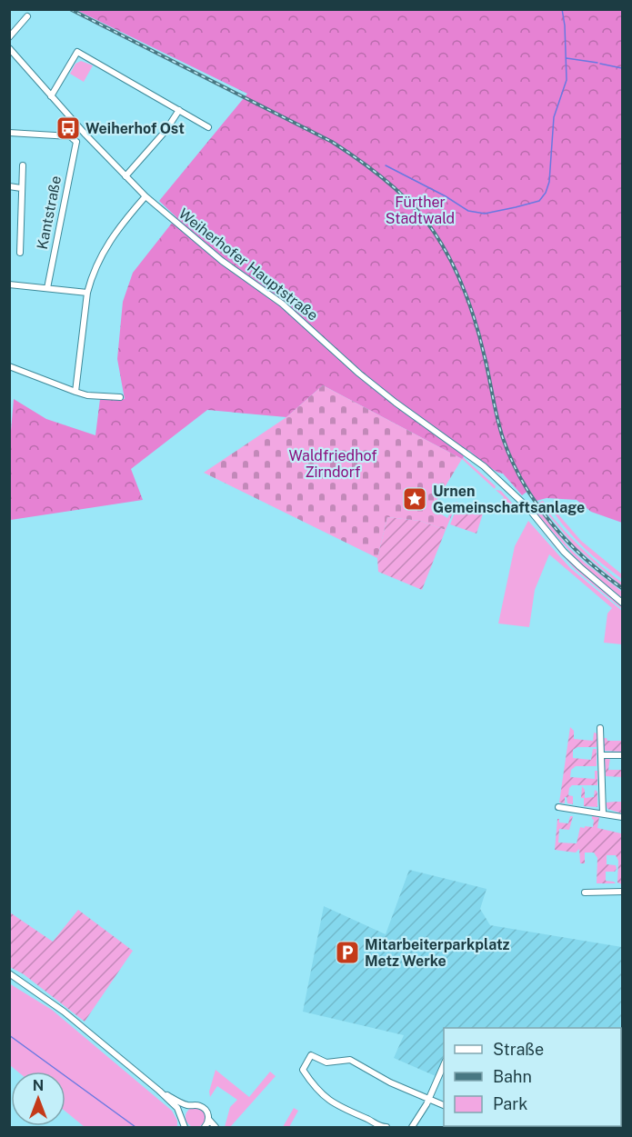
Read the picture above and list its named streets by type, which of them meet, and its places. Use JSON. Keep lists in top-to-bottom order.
{
  "streets": {
    "street": ["Kantstraße", "Weiherhofer Hauptstraße"]
  },
  "parks": ["Fürther Stadtwald", "Waldfriedhof Zirndorf"],
  "places": {
    "bus stop": ["Weiherhof Ost"],
    "place": ["Urnen Gemeinschaftsanlage"],
    "parking": ["Mitarbeiterparkplatz Metz Werke"]
  },
  "legend": ["Straße", "Bahn", "Park"],
  "north": "top"
}
